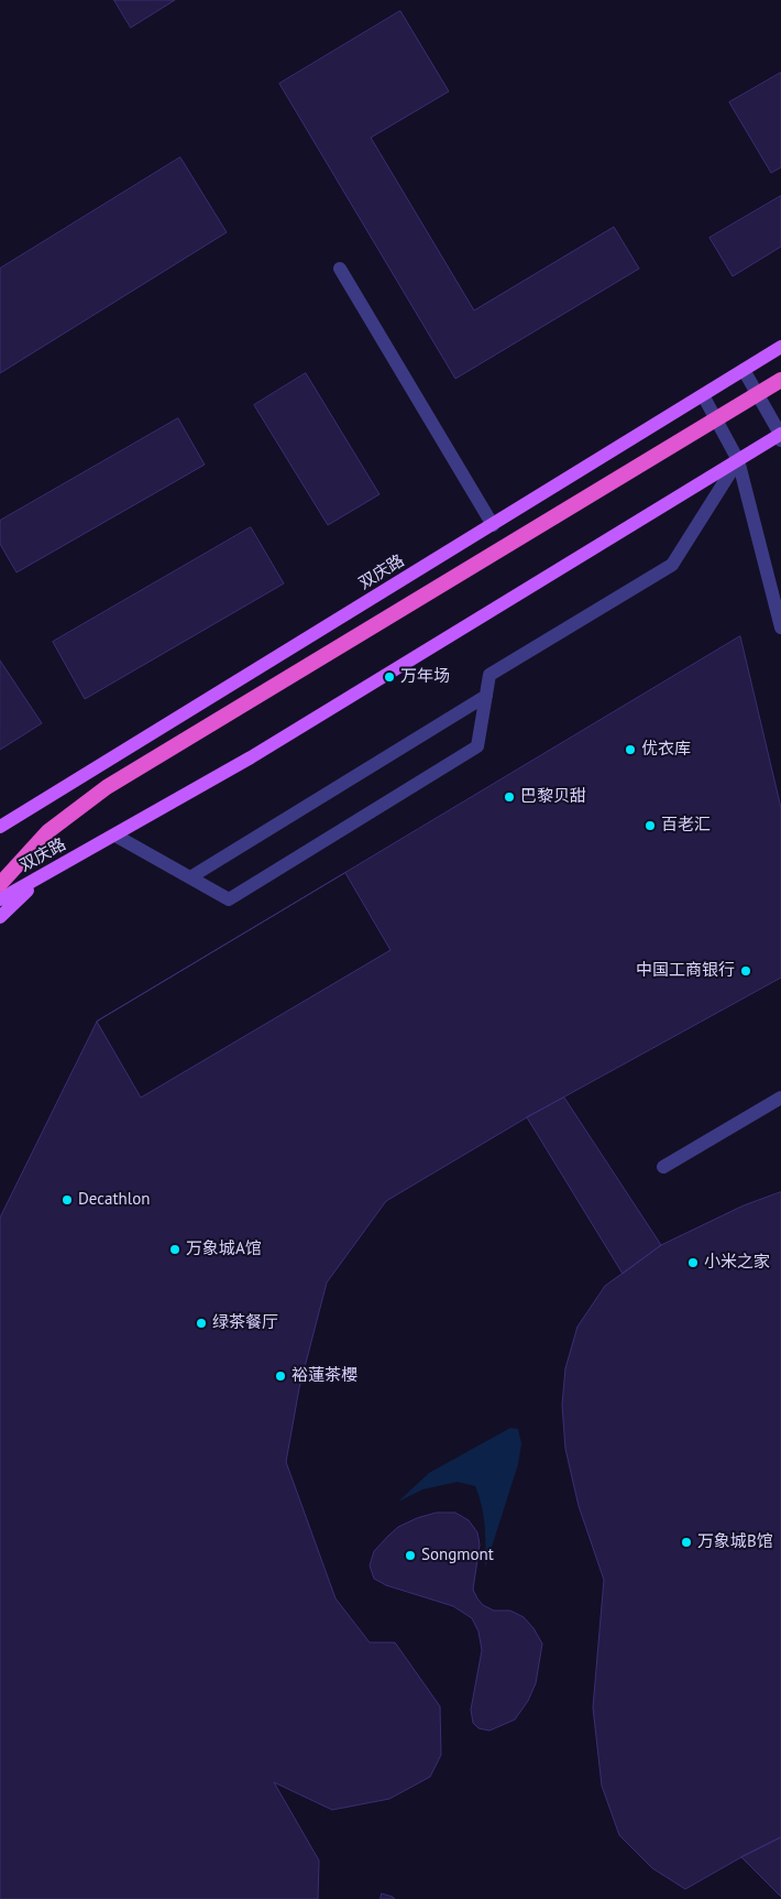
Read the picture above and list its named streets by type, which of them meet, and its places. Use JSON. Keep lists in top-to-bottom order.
{
  "streets": {
    "main road": ["双庆路"]
  },
  "places": [
    "万年场",
    "优衣库",
    "巴黎贝甜",
    "百老汇",
    "中国工商银行",
    "Decathlon",
    "万象城A馆",
    "小米之家",
    "绿茶餐厅",
    "裕蓮茶櫻",
    "万象城B馆",
    "Songmont"
  ]
}
